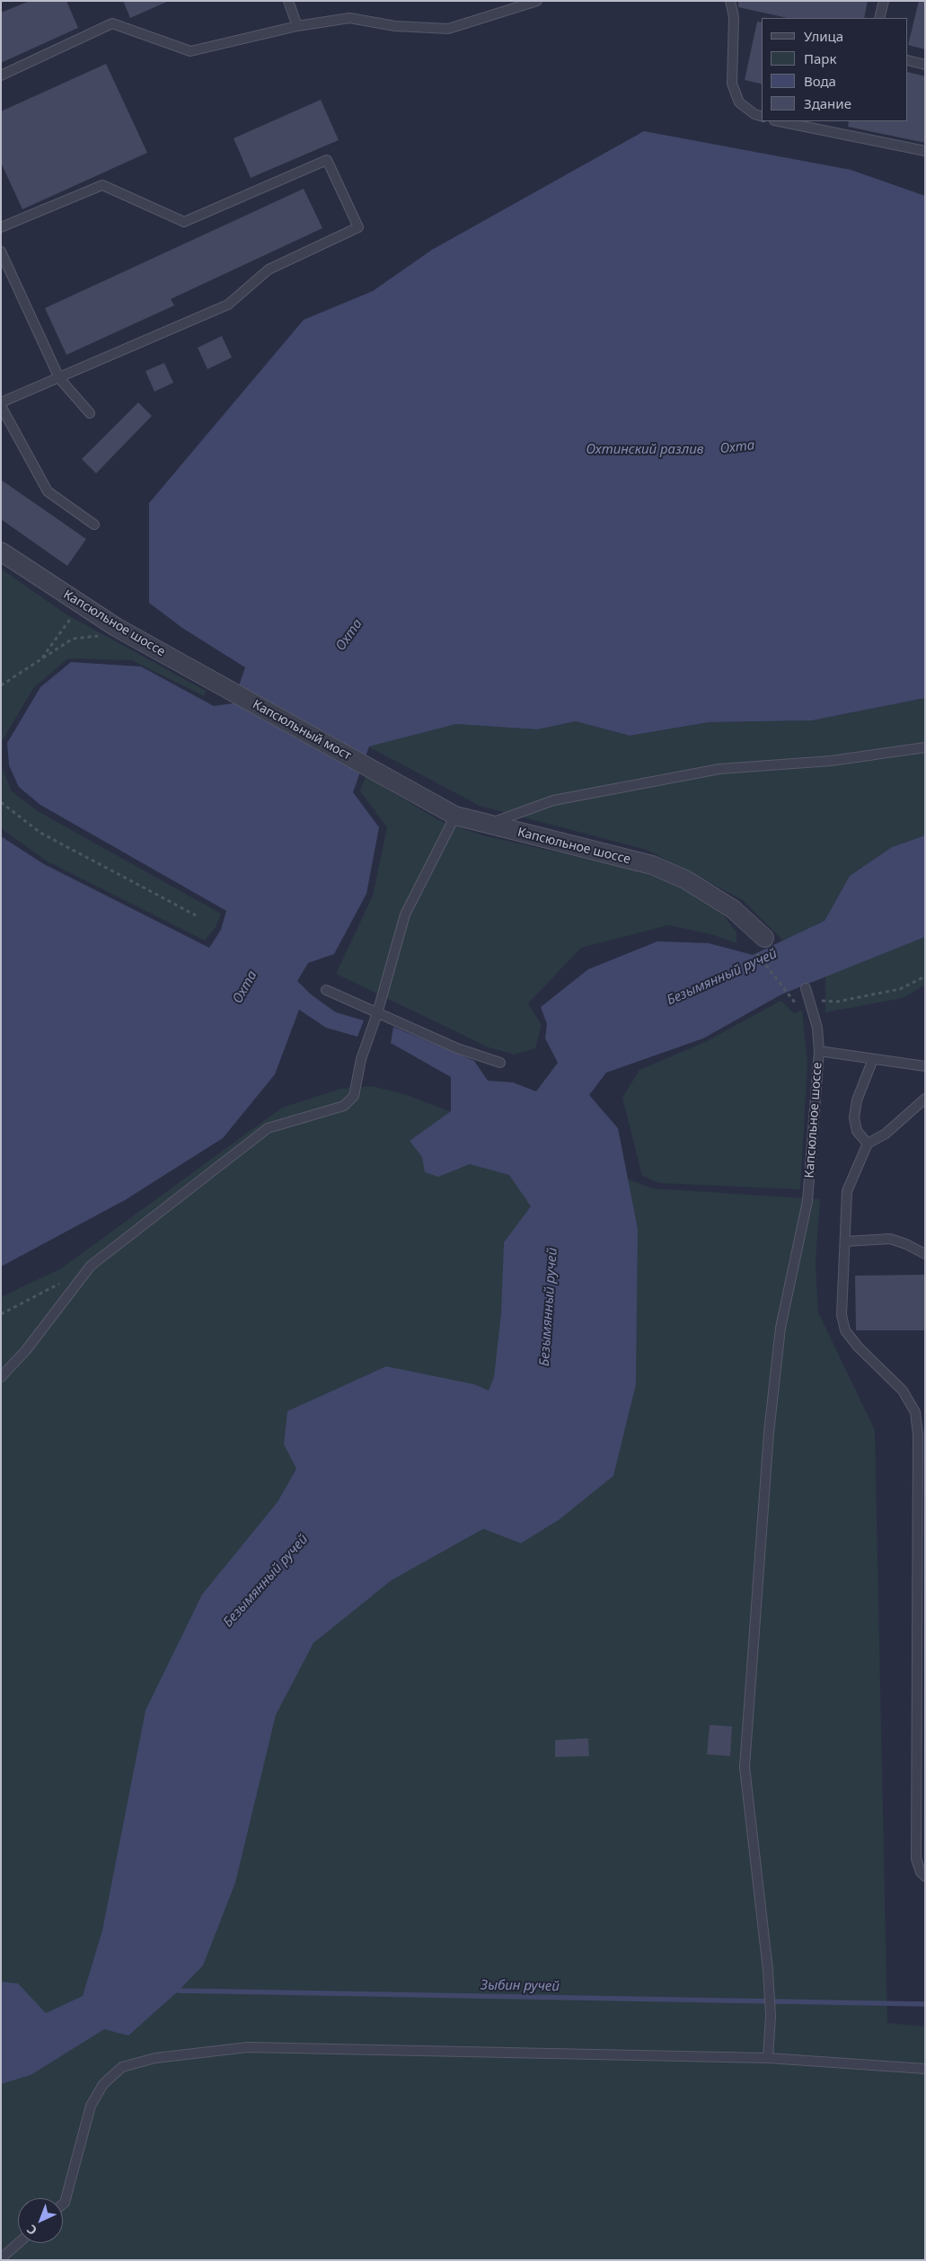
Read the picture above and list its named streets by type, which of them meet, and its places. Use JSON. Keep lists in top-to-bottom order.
{
  "streets": {
    "street": ["Капсюльное шоссе", "Капсюльный мост"]
  },
  "crossings": [
    ["Капсюльное шоссе", "Капсюльный мост"]
  ],
  "water": [
    "Охта",
    "Охтинский разлив",
    "Безымянный ручей",
    "Зыбин ручей"
  ],
  "legend": [
    "Улица",
    "Парк",
    "Вода",
    "Здание"
  ],
  "north": "bottom left"
}
